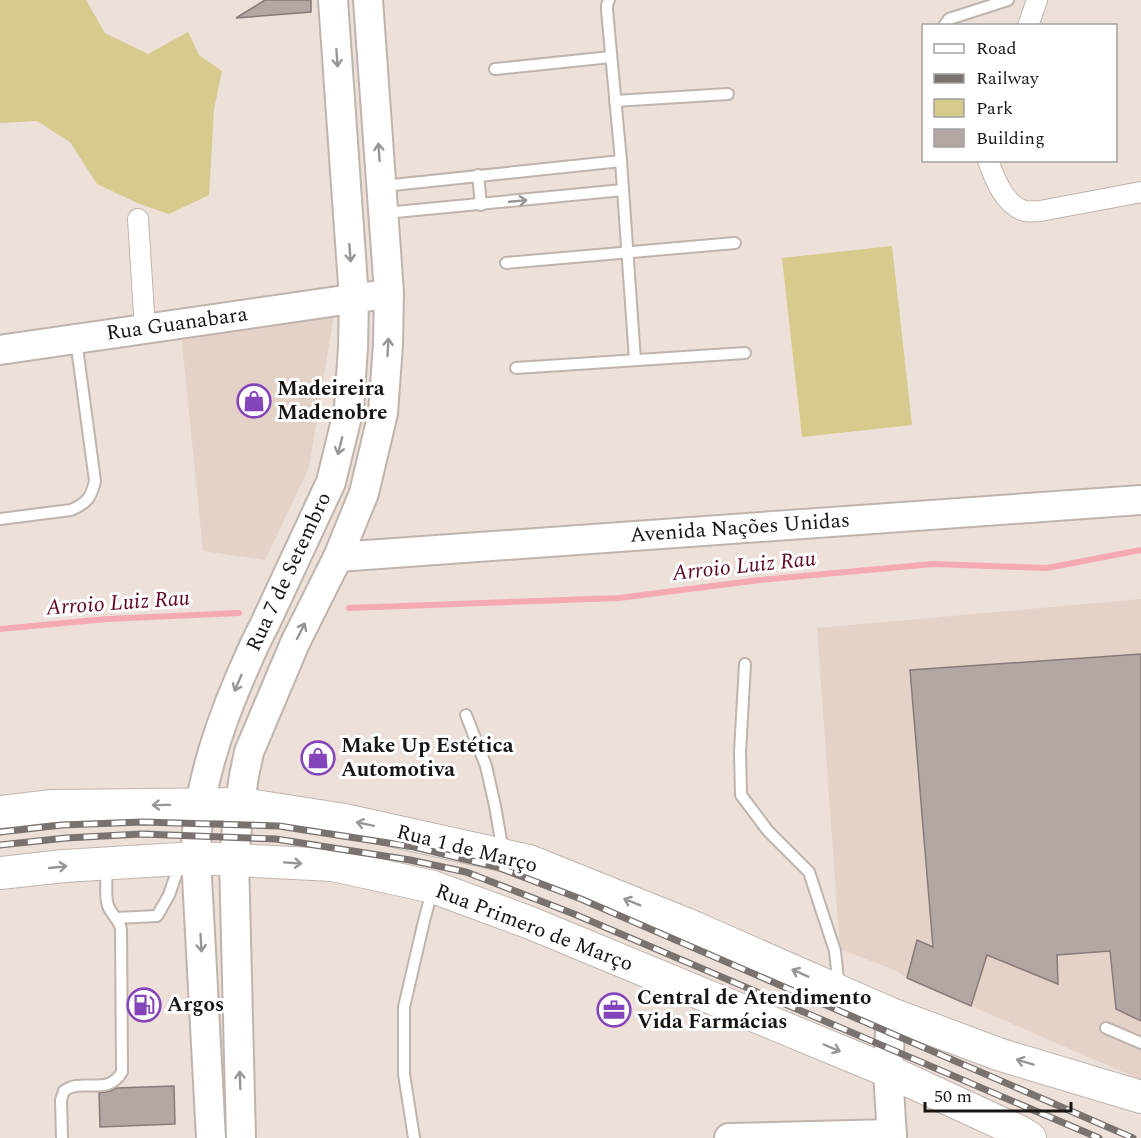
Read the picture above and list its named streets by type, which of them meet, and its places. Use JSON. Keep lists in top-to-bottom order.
{
  "streets": {
    "main road": [
      "Rua Guanabara",
      "Avenida Nações Unidas",
      "Rua 7 de Setembro",
      "Rua 1 de Março",
      "Rua Primero de Março"
    ]
  },
  "crossings": [
    ["Rua Guanabara", "Rua 7 de Setembro"],
    ["Avenida Nações Unidas", "Rua 7 de Setembro"],
    ["Rua 7 de Setembro", "Rua 1 de Março"],
    ["Rua 7 de Setembro", "Rua Primero de Março"]
  ],
  "one_way": ["Rua 1 de Março", "Rua Primero de Março"],
  "water": ["Arroio Luiz Rau"],
  "places": {
    "shop": ["Madeireira Madenobre", "Make Up Estética Automotiva"],
    "fuel station": ["Argos"],
    "office": ["Central de Atendimento Vida Farmácias"]
  },
  "legend": [
    "Road",
    "Railway",
    "Park",
    "Building"
  ],
  "scale_bar": "50 m"
}
